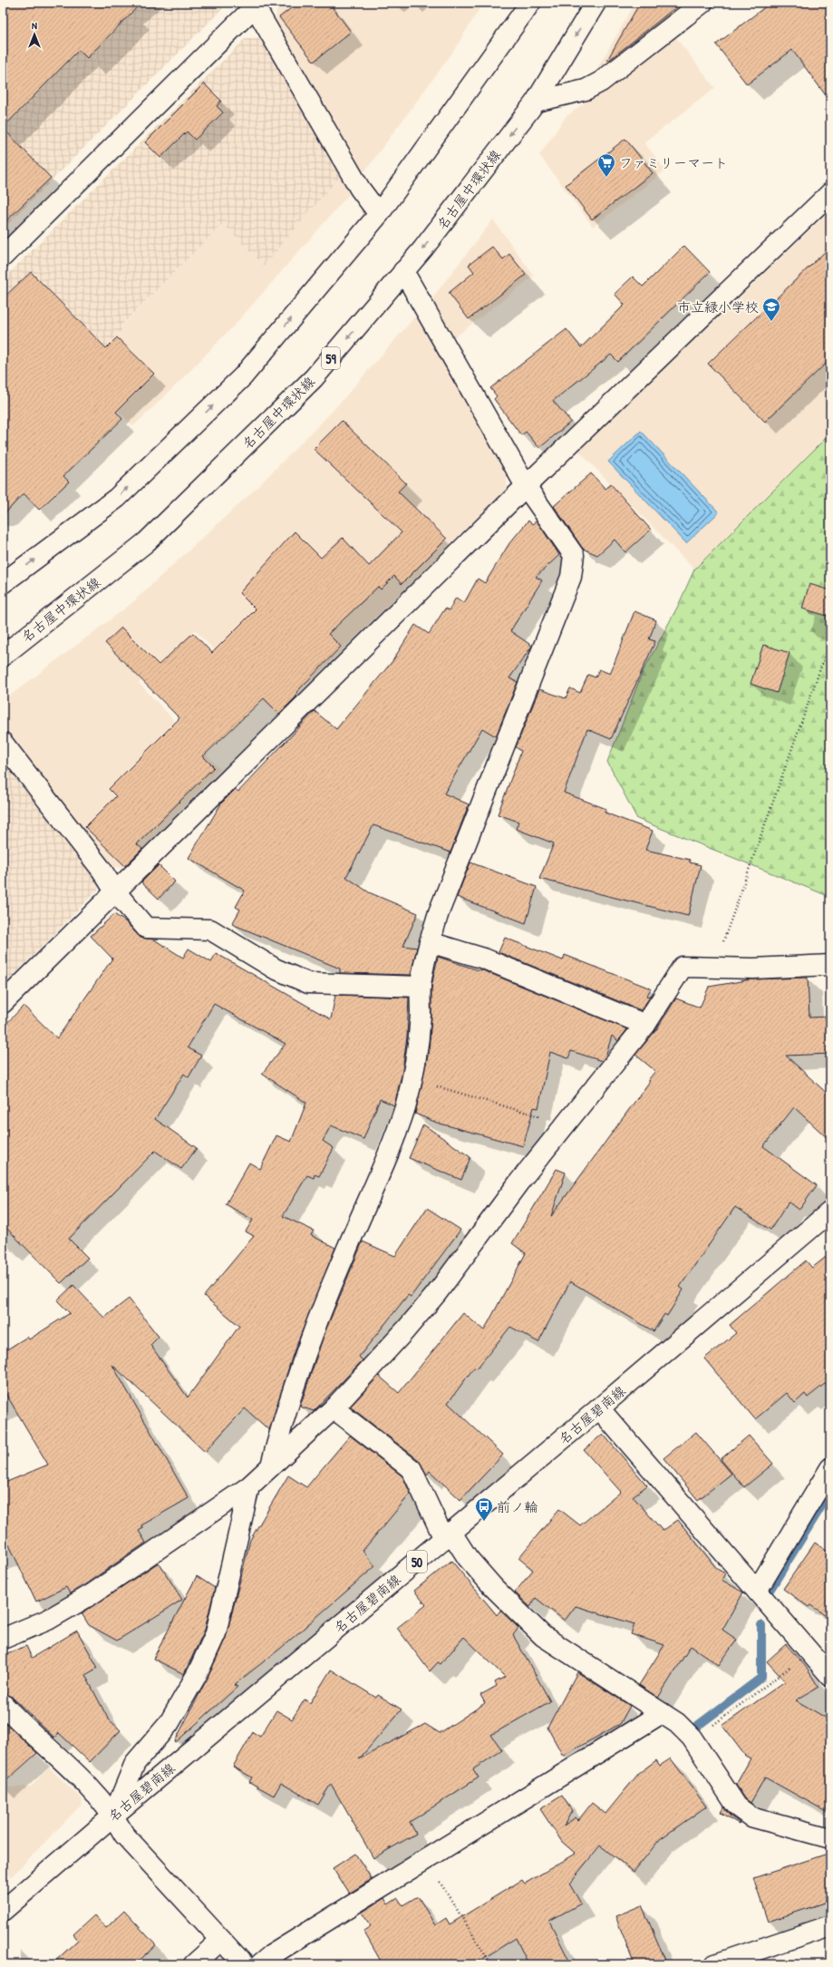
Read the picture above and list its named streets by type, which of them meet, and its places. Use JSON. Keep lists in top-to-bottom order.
{
  "streets": {
    "street": [
      "名古屋中環状線",
      "59",
      "名古屋碧南線",
      "50"
    ]
  },
  "places": {
    "supermarket": ["ファミリーマート"],
    "school or university": ["市立緑小学校"],
    "bus stop": ["前ノ輪"]
  },
  "north": "top"
}
